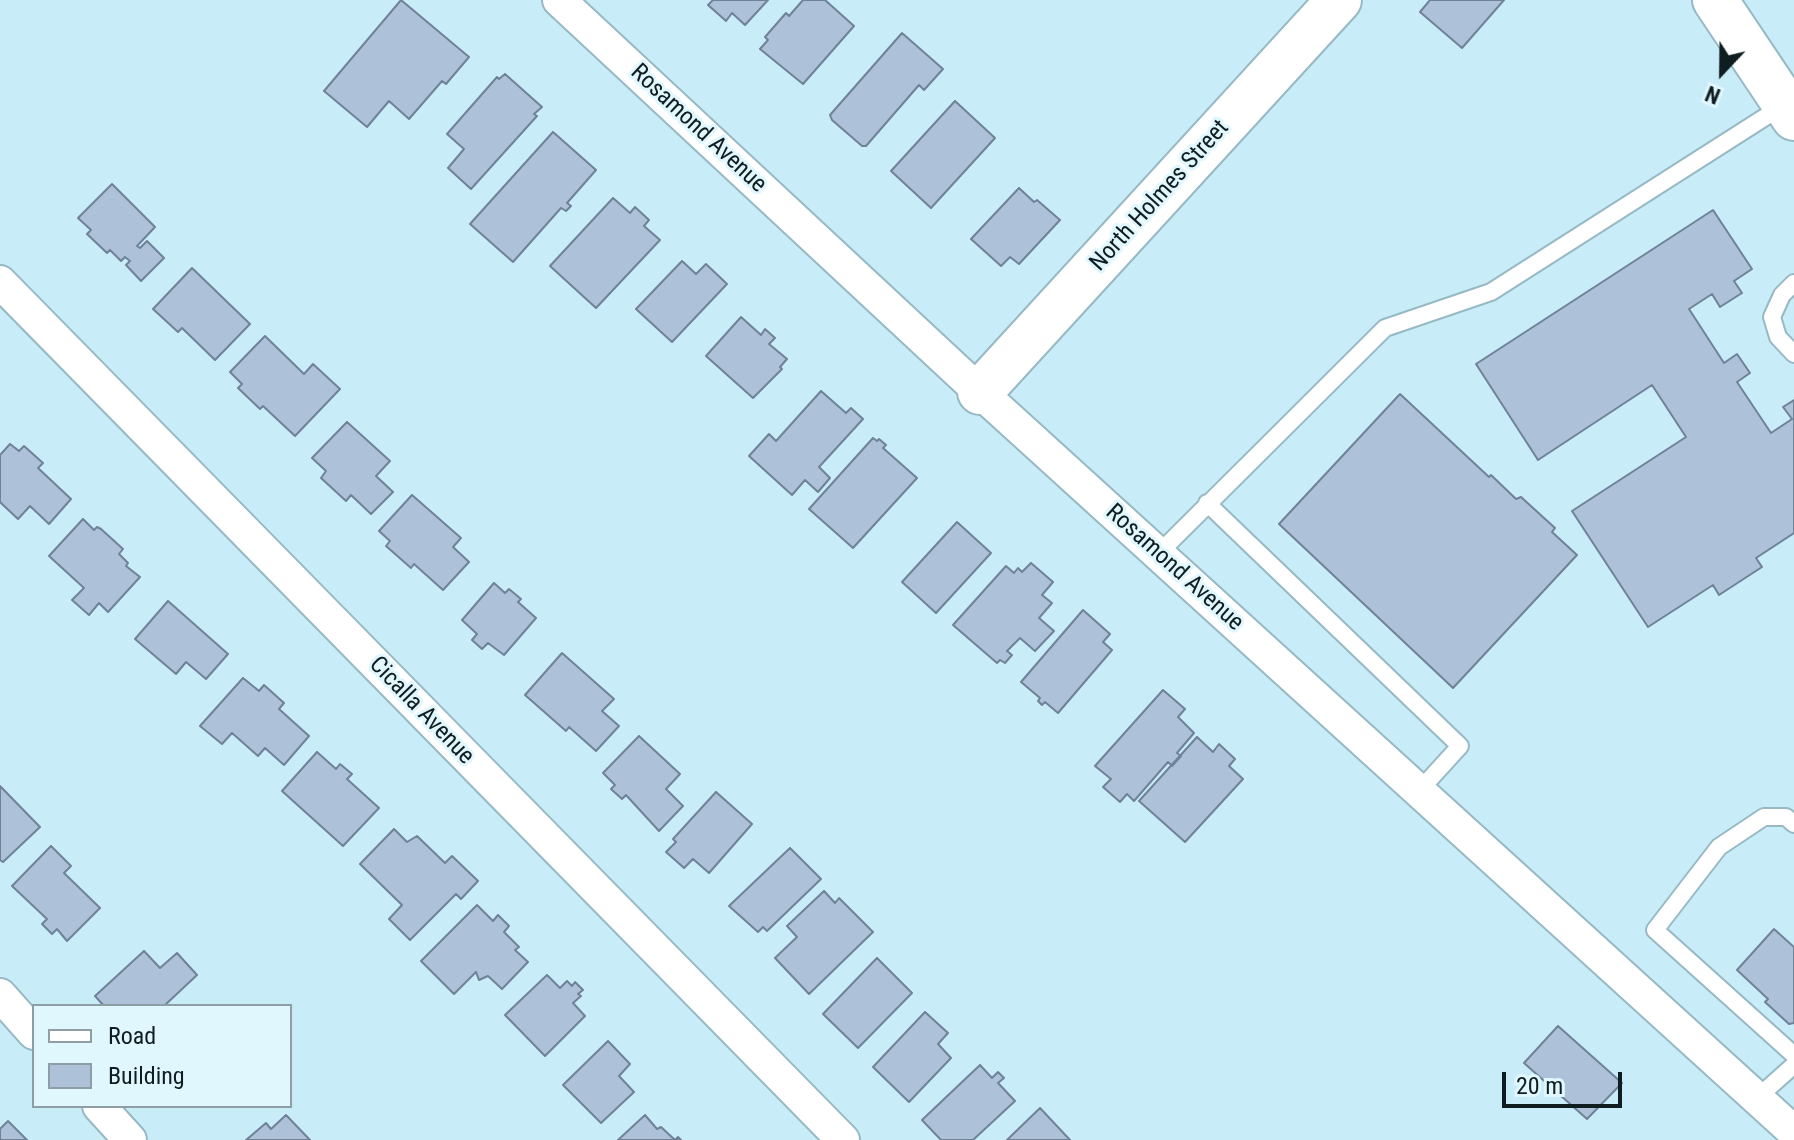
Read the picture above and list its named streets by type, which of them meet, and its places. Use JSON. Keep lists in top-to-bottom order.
{
  "streets": {
    "street": ["Rosamond Avenue", "North Holmes Street", "Cicalla Avenue"]
  },
  "crossings": [
    ["Rosamond Avenue", "North Holmes Street"]
  ],
  "legend": ["Road", "Building"],
  "scale_bar": "20 m",
  "north": "bottom"
}
